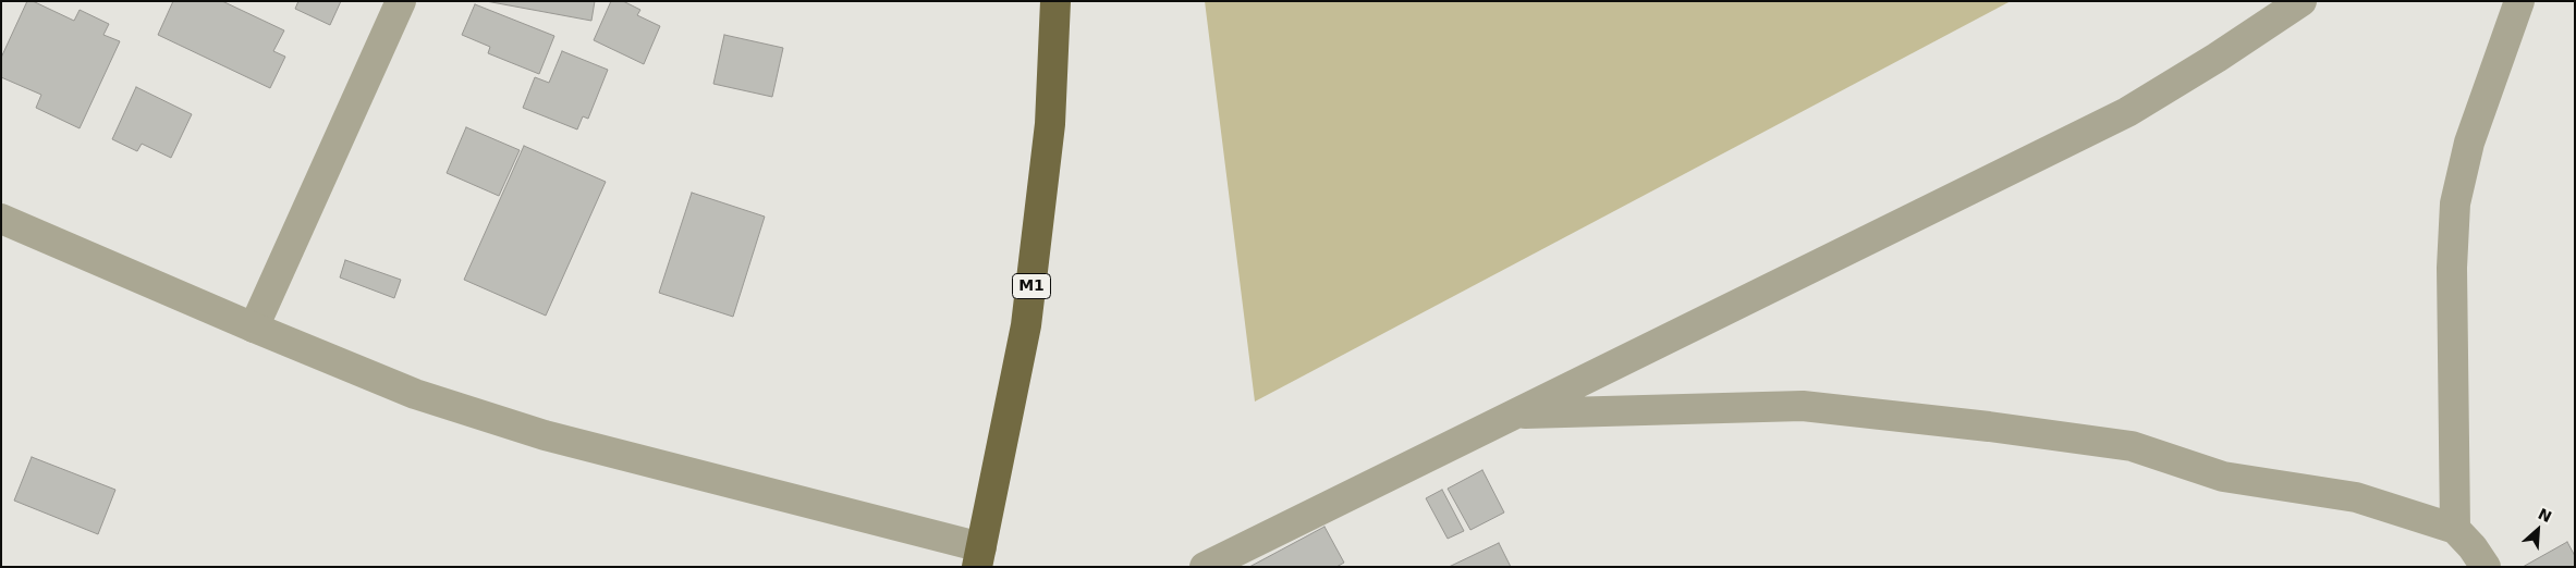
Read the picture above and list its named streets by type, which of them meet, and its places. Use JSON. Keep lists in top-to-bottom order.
{
  "streets": {
    "highway": ["M1"]
  },
  "north": "top right"
}
